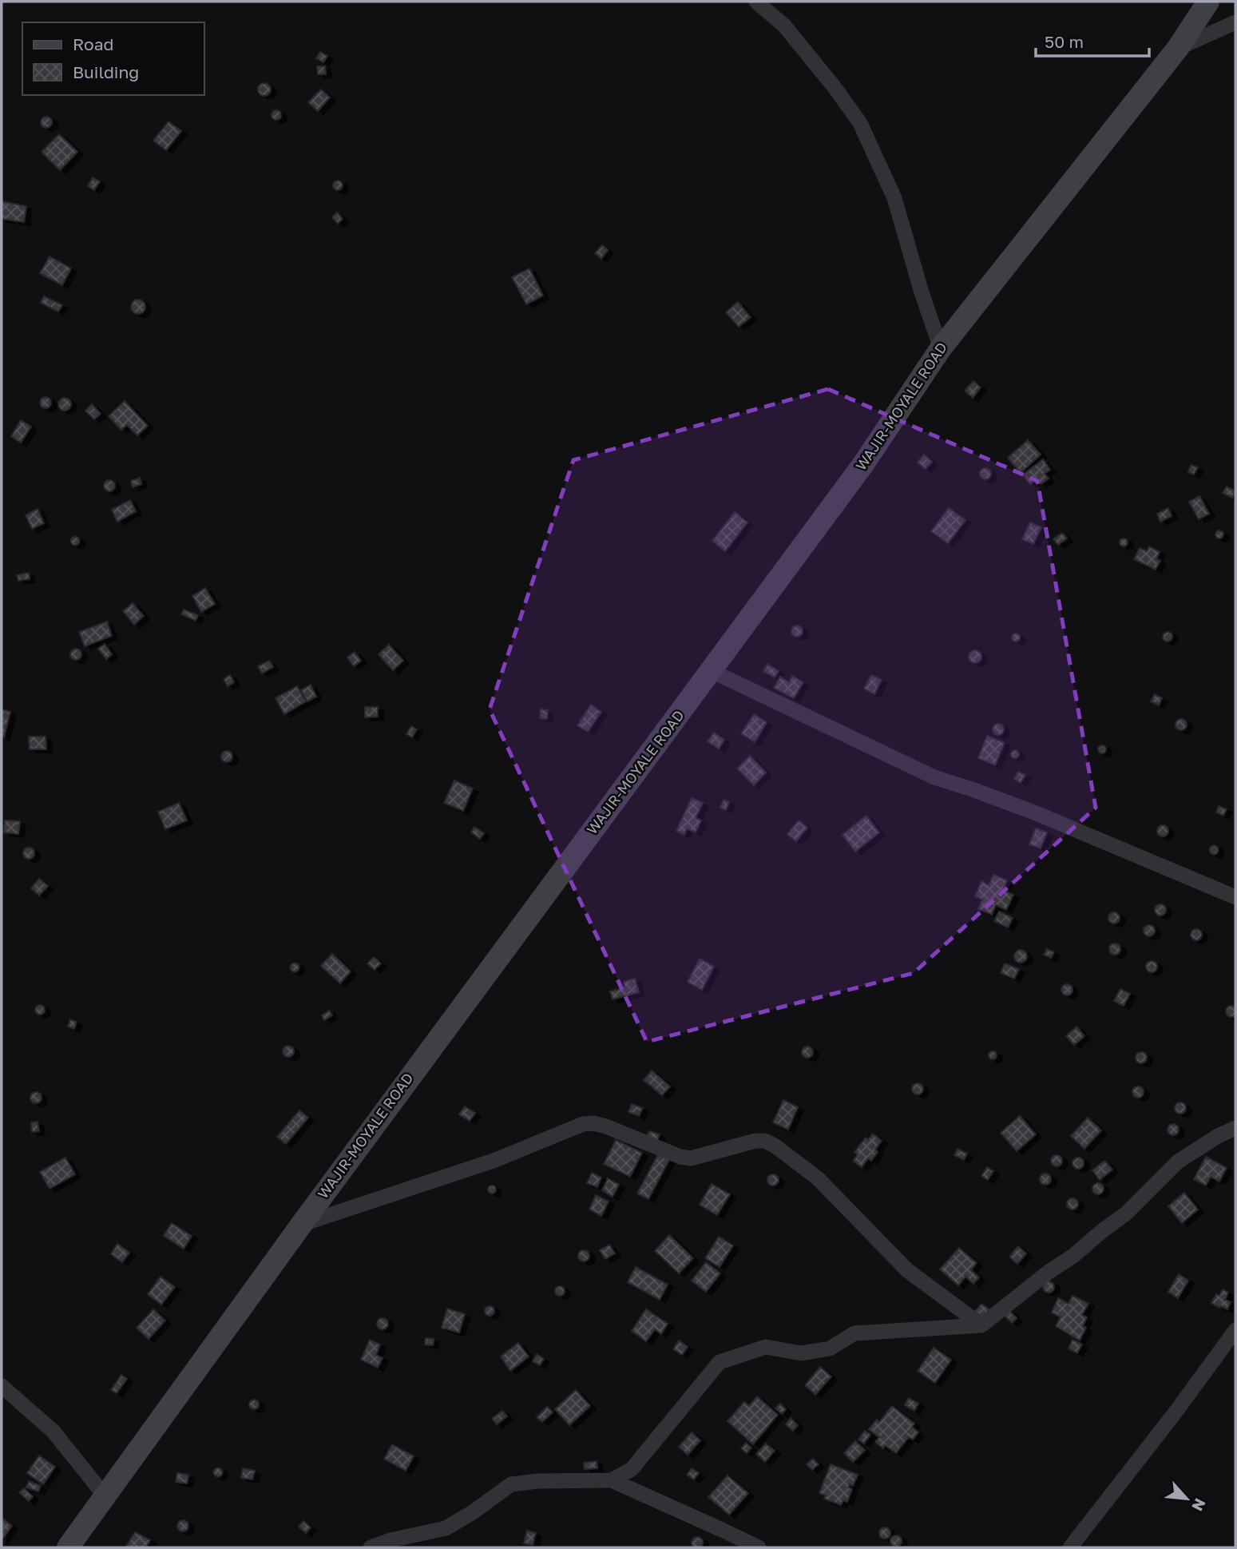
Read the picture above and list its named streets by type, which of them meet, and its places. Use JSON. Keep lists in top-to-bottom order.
{
  "streets": {
    "main road": ["WAJIR-MOYALE ROAD"]
  },
  "legend": ["Road", "Building"],
  "scale_bar": "50 m",
  "north": "bottom right"
}
